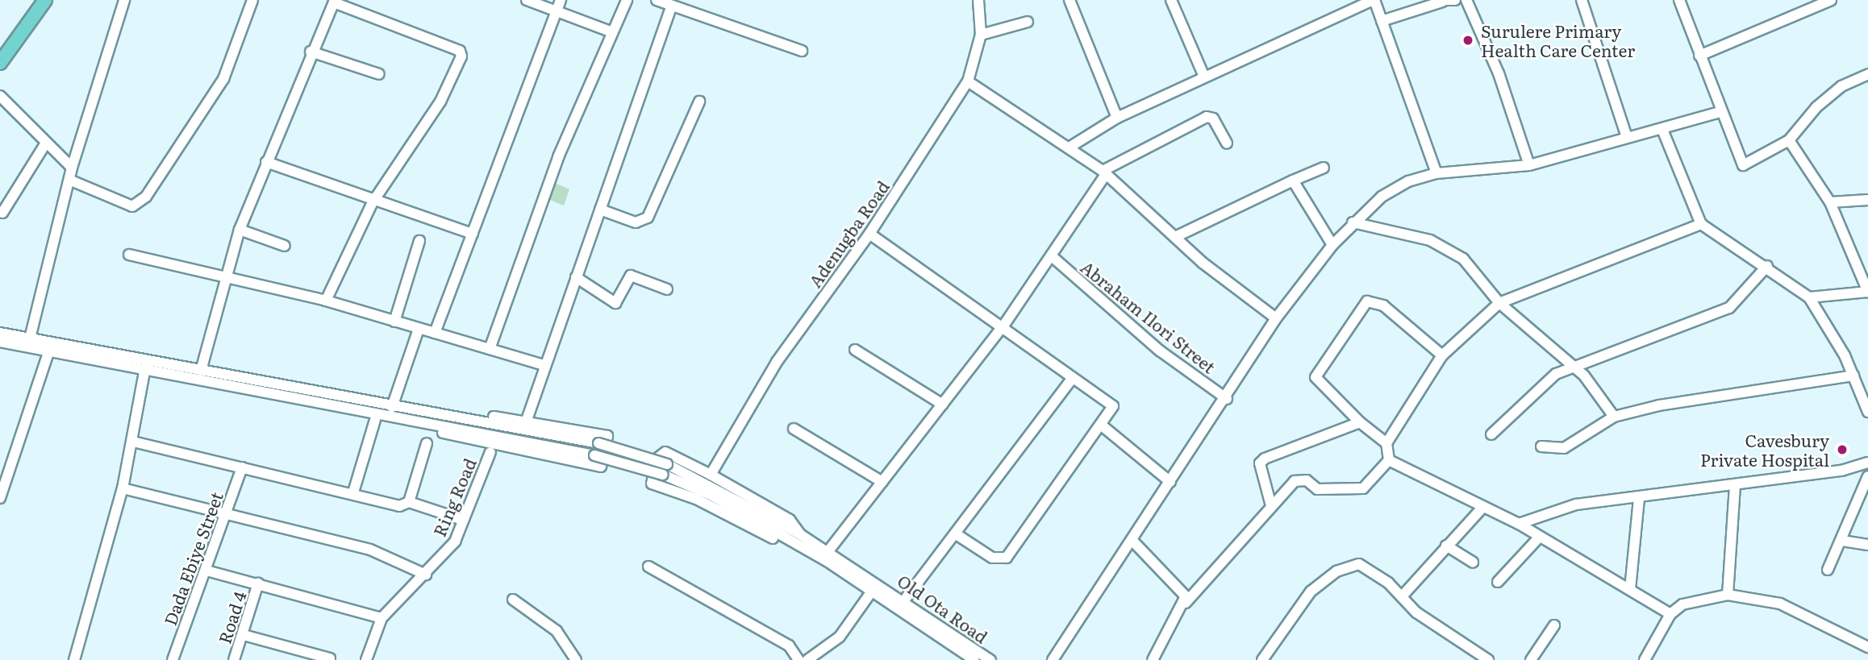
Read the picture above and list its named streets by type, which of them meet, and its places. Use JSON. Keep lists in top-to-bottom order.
{
  "streets": {
    "street": [
      "Adenugba Road",
      "Abraham Ilori Street",
      "Ring Road",
      "Dada Ebiye Street",
      "Old Ota Road",
      "Road 4"
    ]
  },
  "places": ["Surulere Primary Health Care Center", "Cavesbury Private Hospital"]
}
